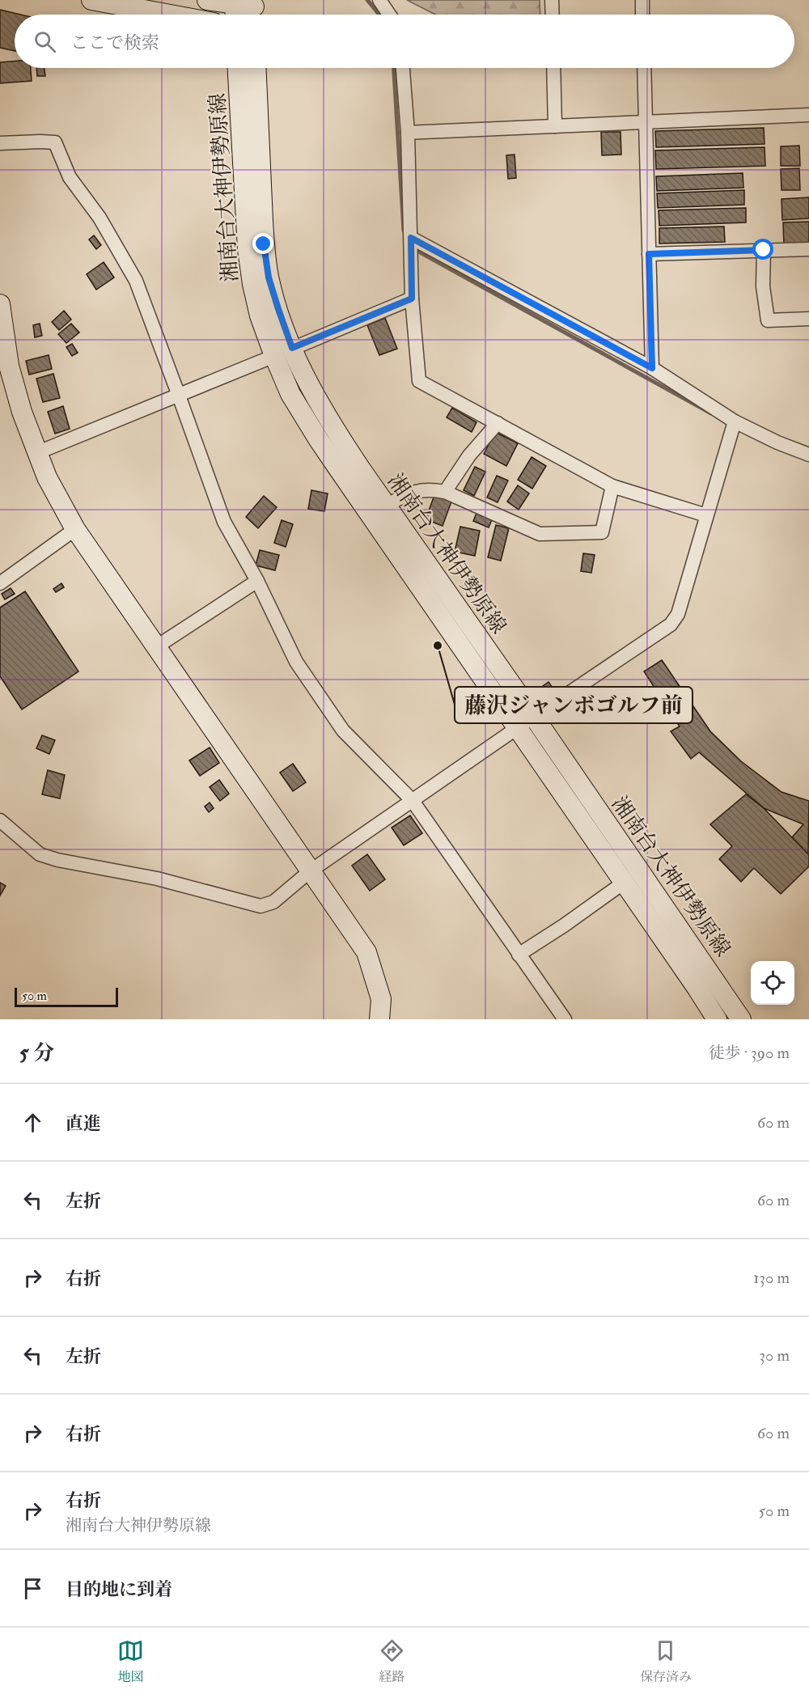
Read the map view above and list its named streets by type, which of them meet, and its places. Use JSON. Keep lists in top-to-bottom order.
{
  "streets": {
    "street": ["湘南台大神伊勢原線"]
  },
  "places": ["藤沢ジャンボゴルフ前"],
  "scale_bar": "50 m",
  "page": {
    "search": "ここで検索",
    "scale": "50 m",
    "heading": ["5 分", "徒歩 · 390 m"],
    "list": [
      ["直進", "60 m"],
      ["左折", "60 m"],
      ["右折", "130 m"],
      ["左折", "30 m"],
      ["右折", "60 m"],
      ["右折", "湘南台大神伊勢原線", "50 m"],
      "目的地に到着"
    ],
    "nav": ["地図", "経路", "保存済み"]
  }
}
